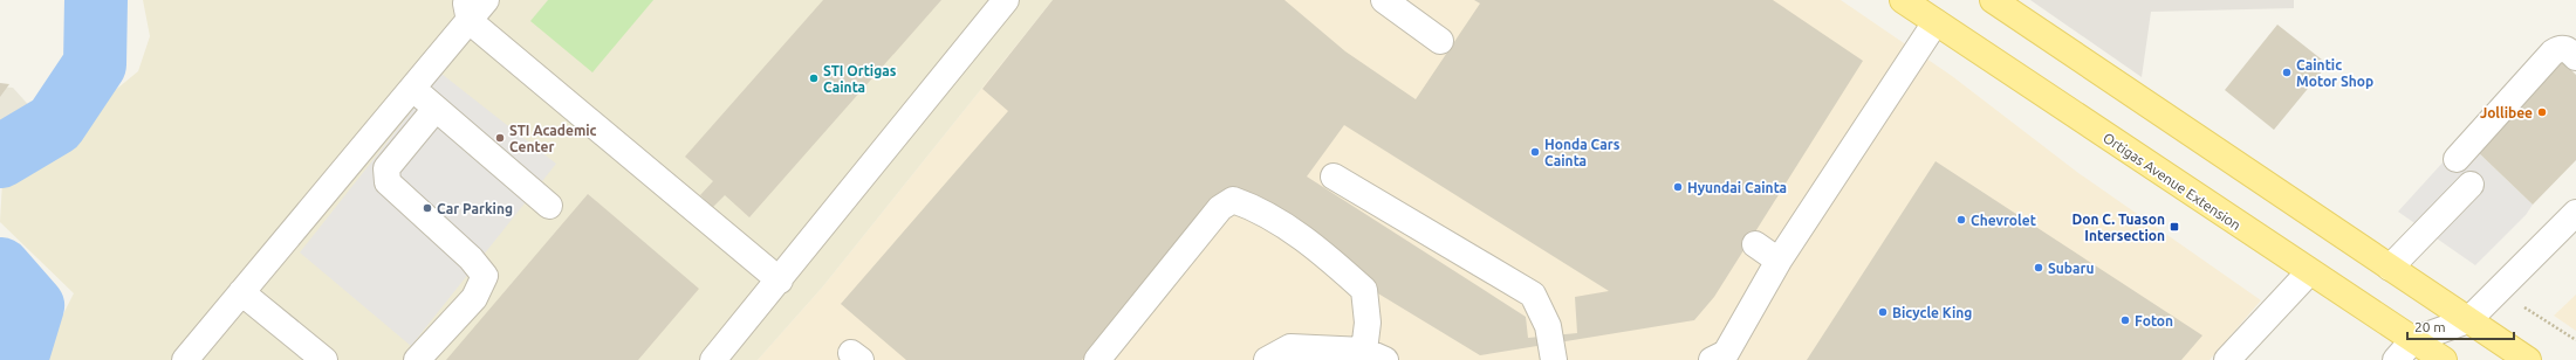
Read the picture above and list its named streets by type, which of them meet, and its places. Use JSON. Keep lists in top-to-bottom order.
{
  "streets": {
    "main road": ["Ortigas Avenue Extension"]
  },
  "places": {
    "other": [
      "Caintic Motor Shop",
      "STI Ortigas Cainta",
      "Jollibee",
      "STI Academic Center",
      "Honda Cars Cainta",
      "Hyundai Cainta",
      "Car Parking",
      "Chevrolet",
      "Subaru",
      "Bicycle King",
      "Foton"
    ],
    "transit": ["Don C. Tuason Intersection"]
  },
  "scale_bar": "20 m"
}
